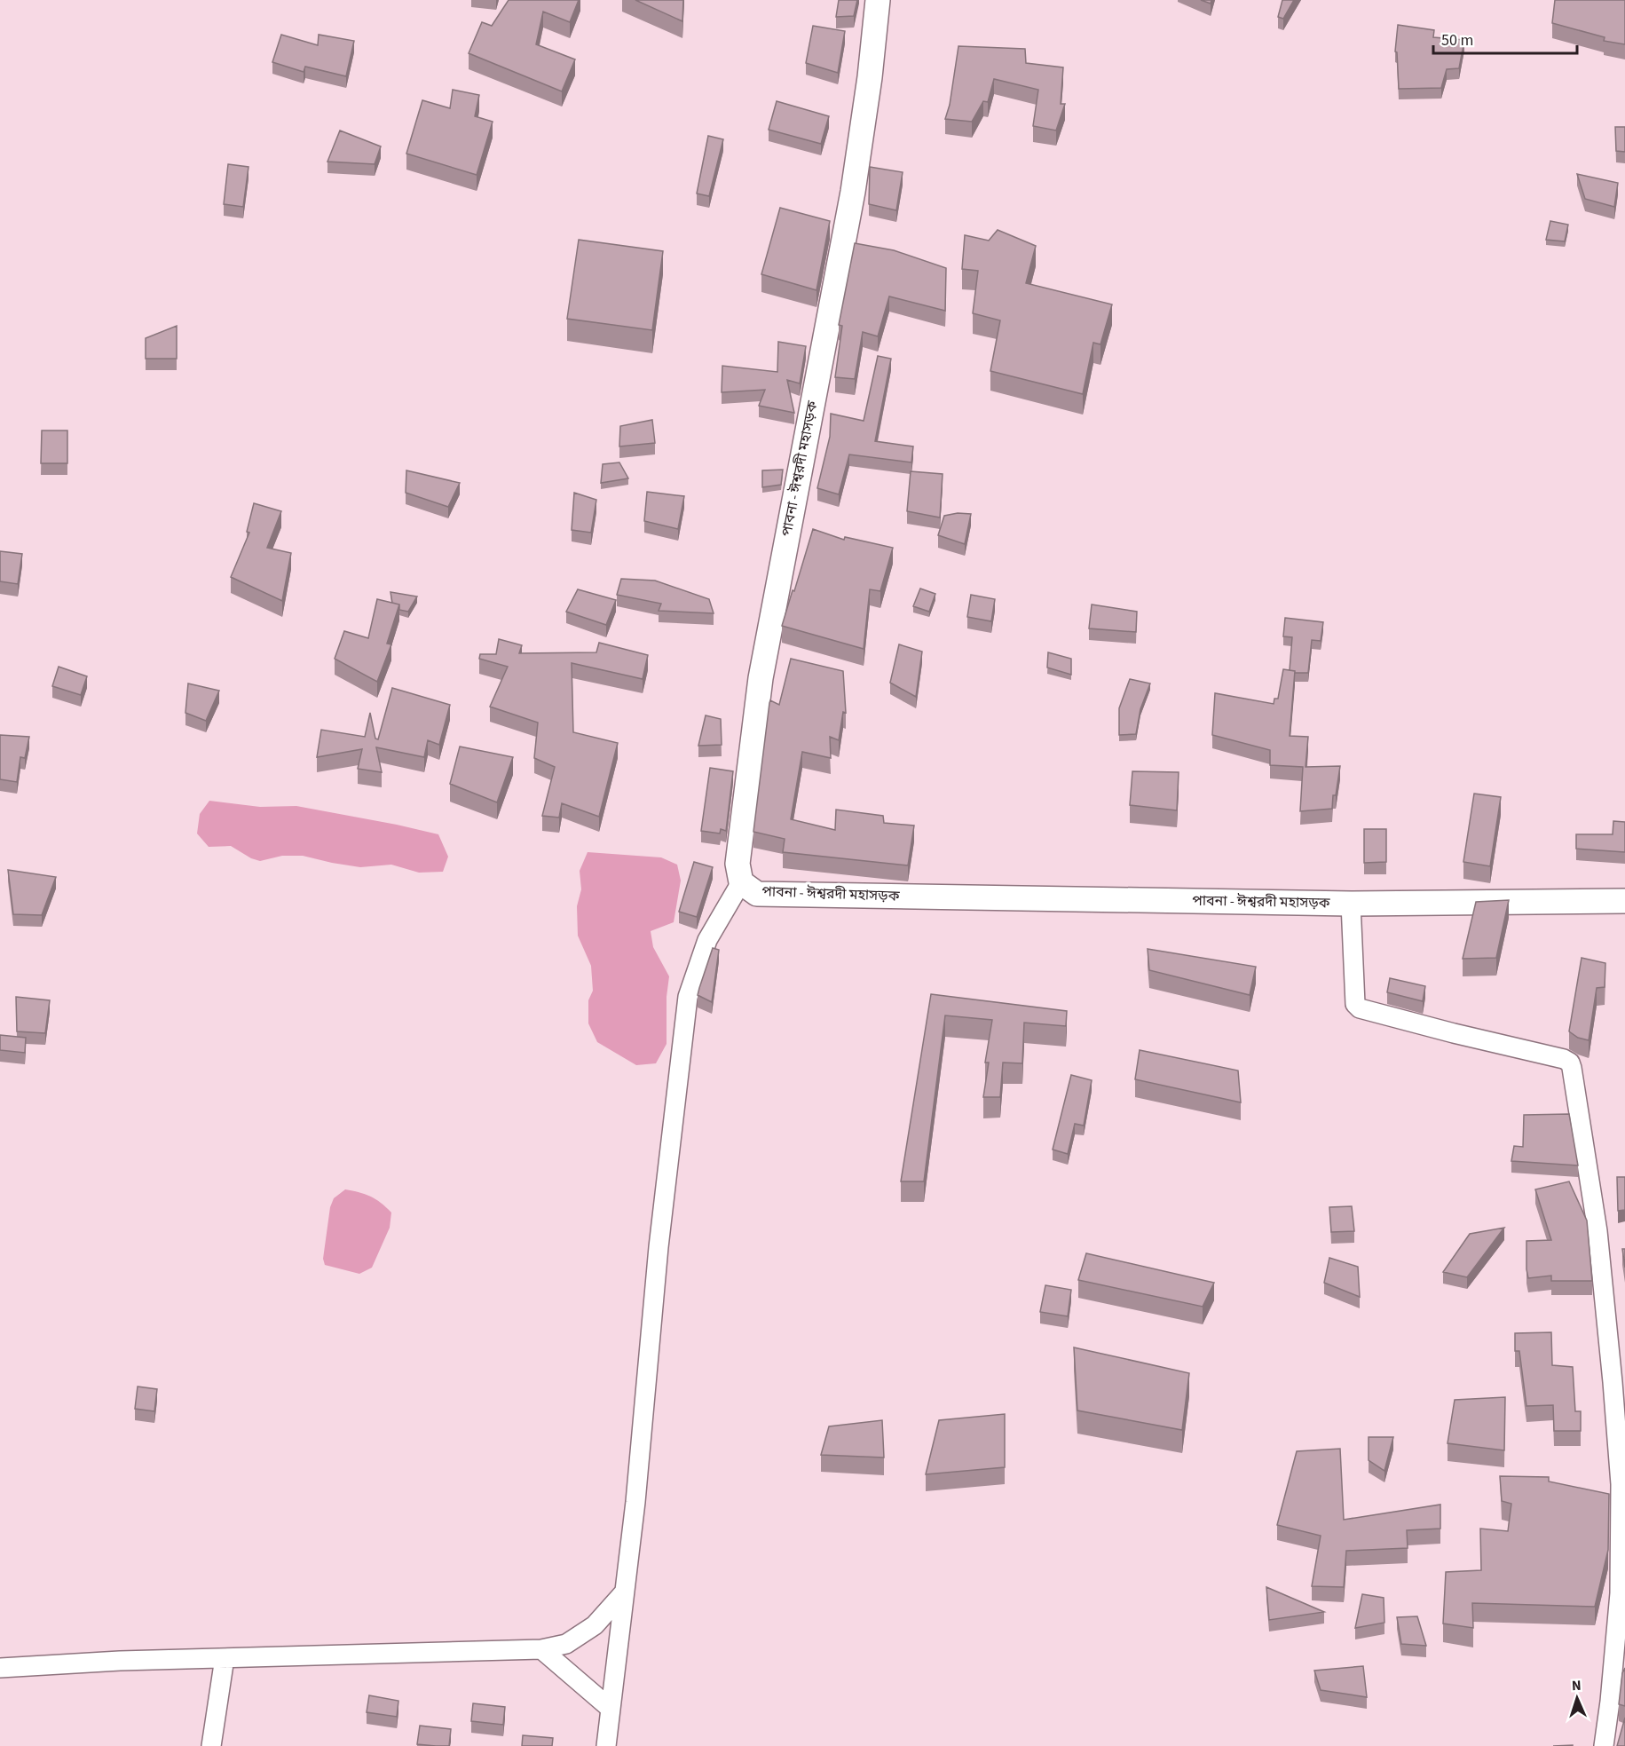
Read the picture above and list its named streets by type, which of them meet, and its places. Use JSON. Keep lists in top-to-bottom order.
{
  "streets": {
    "main road": ["পাবনা - ঈশ্বরদী মহাসড়ক"]
  },
  "scale_bar": "50 m",
  "north": "top"
}
